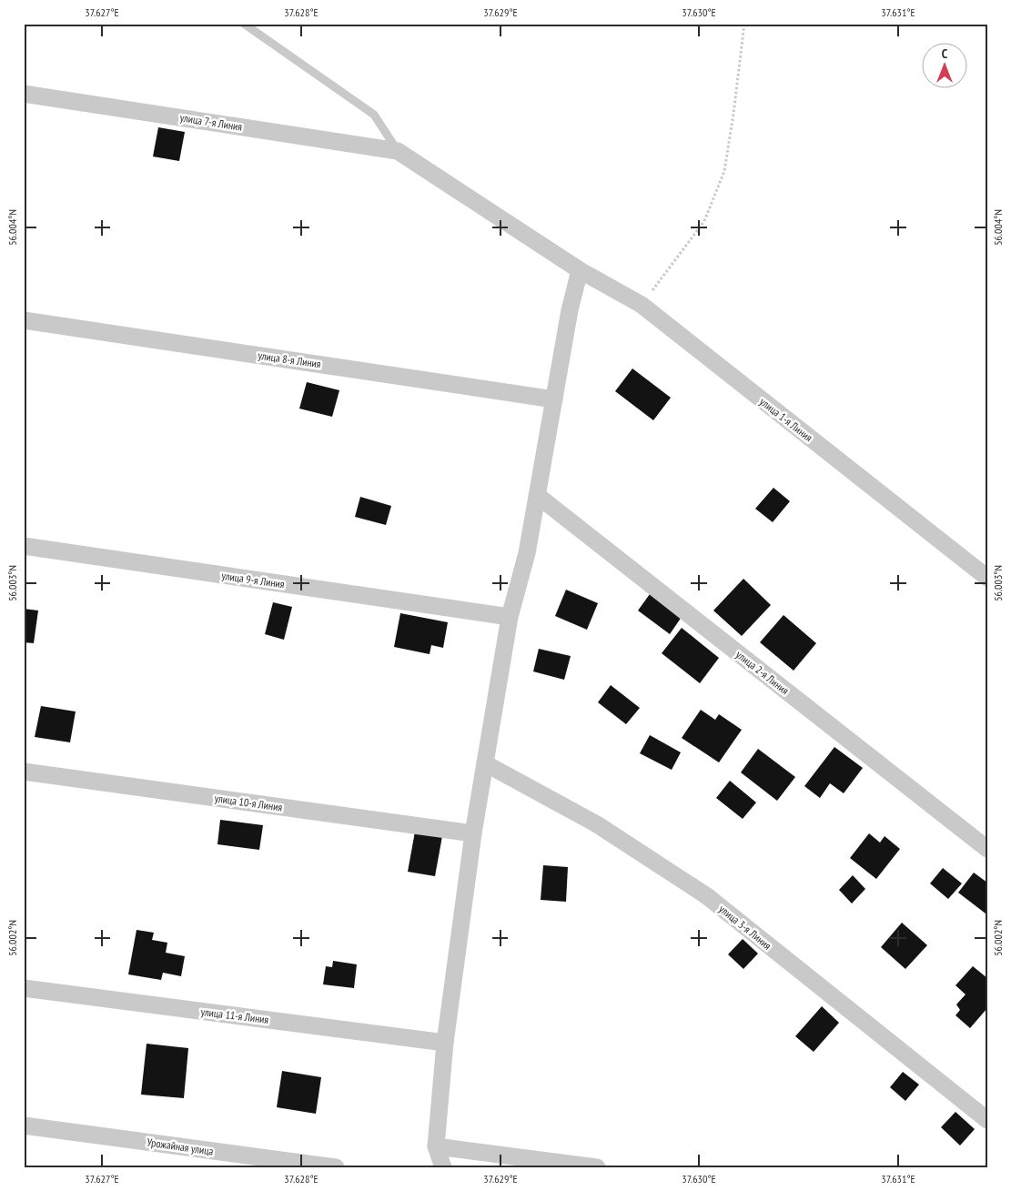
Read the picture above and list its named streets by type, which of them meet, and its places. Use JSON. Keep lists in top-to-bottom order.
{
  "streets": {
    "street": [
      "улица 7-я Линия",
      "улица 8-я Линия",
      "улица 1-я Линия",
      "улица 9-я Линия",
      "улица 2-я Линия",
      "улица 10-я Линия",
      "улица 3-я Линия",
      "улица 11-я Линия",
      "Урожайная улица"
    ]
  },
  "crossings": [
    ["улица 7-я Линия", "улица 1-я Линия"]
  ],
  "north": "top",
  "coordinates": [
    "37.627°E",
    "37.628°E",
    "37.629°E",
    "37.630°E",
    "37.631°E",
    "56.004°N",
    "56.003°N",
    "56.002°N"
  ]
}
